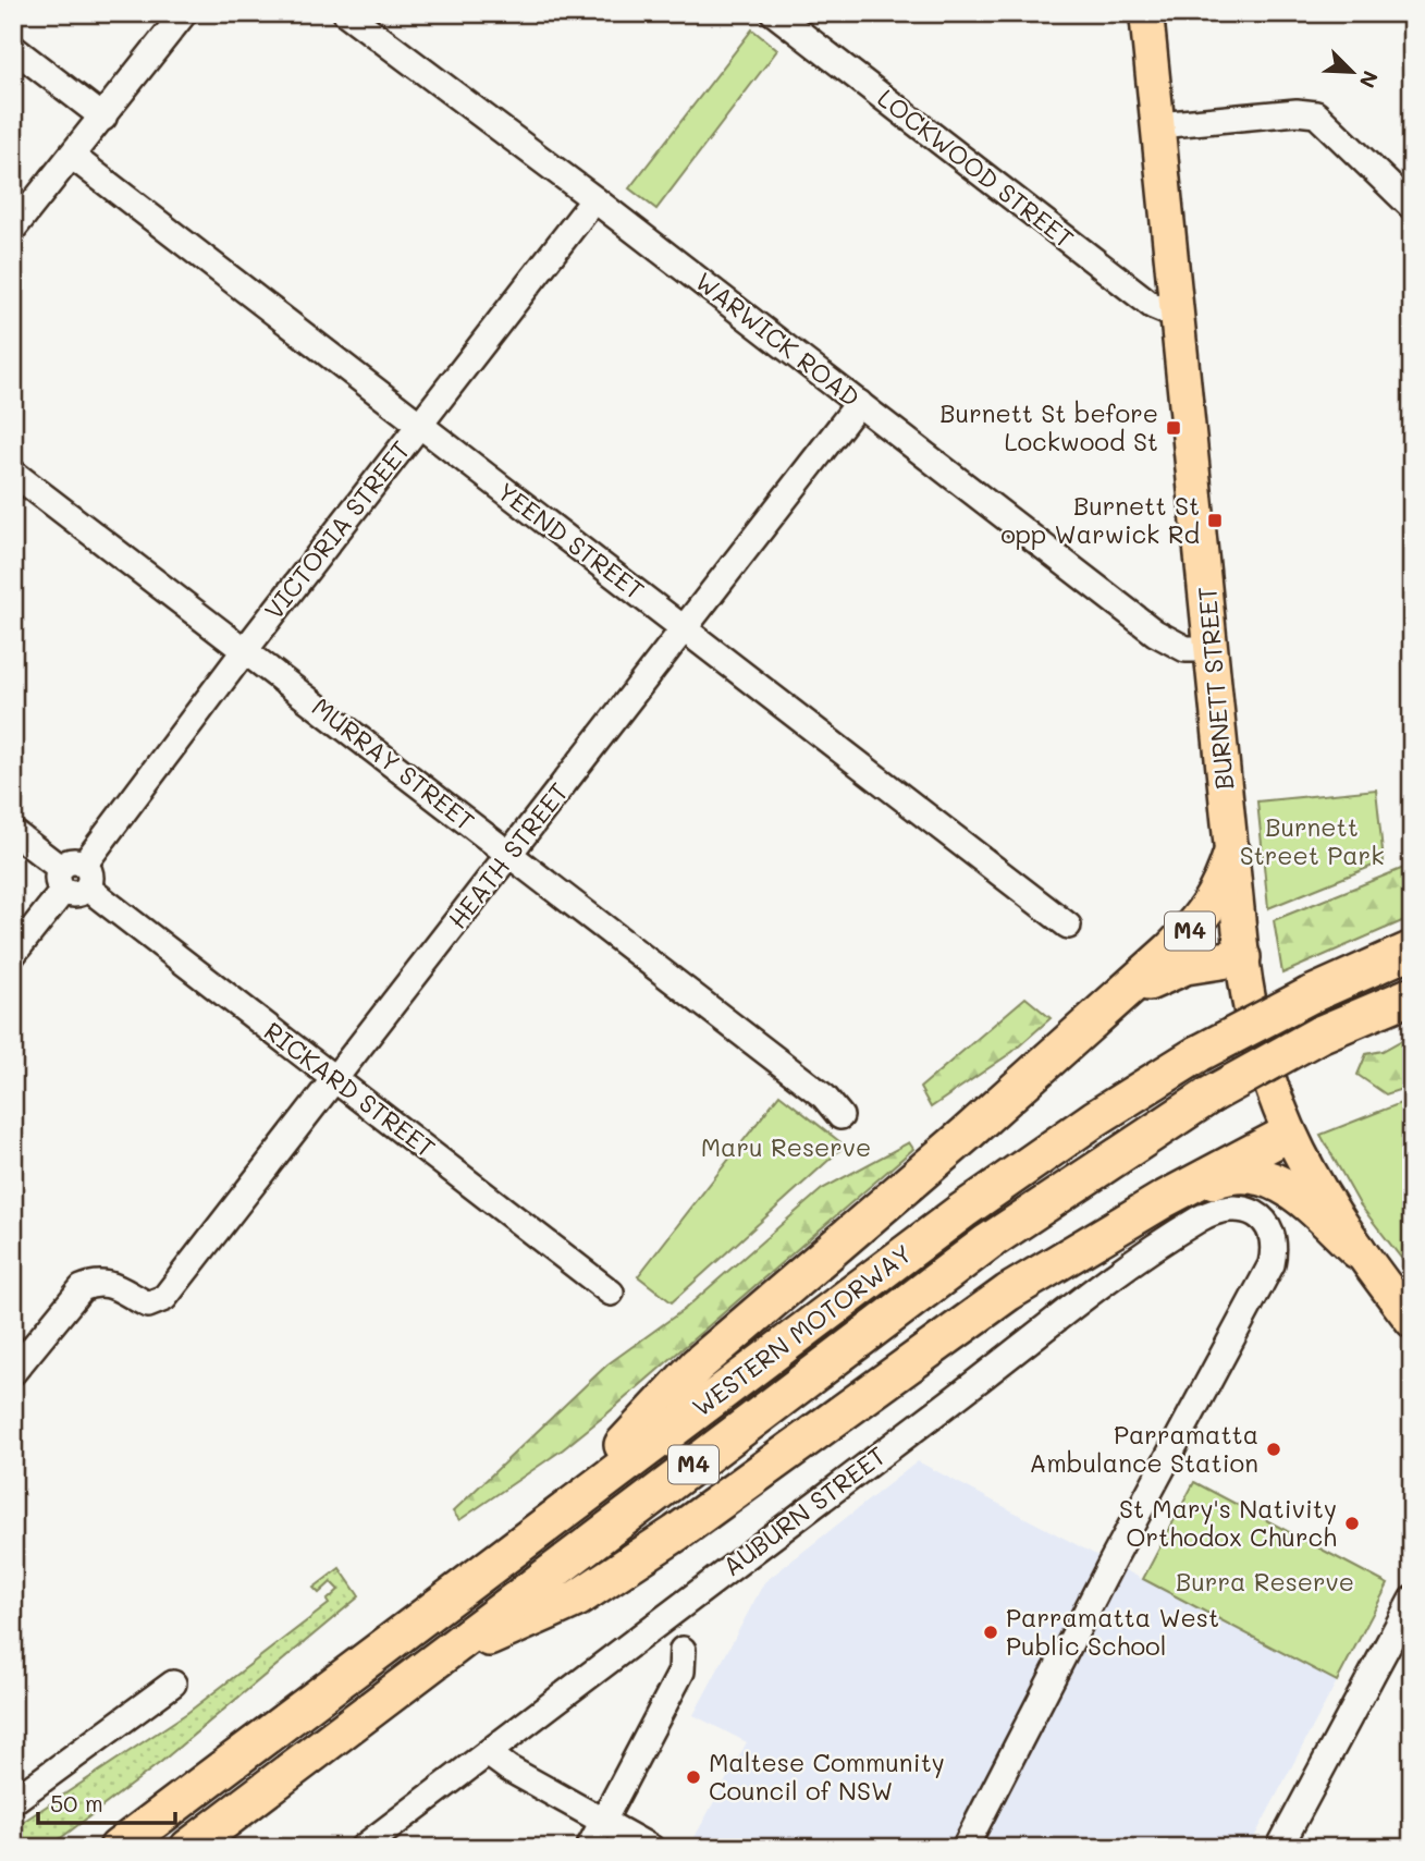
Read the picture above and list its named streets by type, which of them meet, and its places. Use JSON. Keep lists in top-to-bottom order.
{
  "streets": {
    "highway": ["M4", "WESTERN MOTORWAY"],
    "main road": ["BURNETT STREET"],
    "street": [
      "LOCKWOOD STREET",
      "WARWICK ROAD",
      "VICTORIA STREET",
      "YEEND STREET",
      "MURRAY STREET",
      "HEATH STREET",
      "RICKARD STREET",
      "AUBURN STREET"
    ]
  },
  "crossings": [
    ["LOCKWOOD STREET", "BURNETT STREET"],
    ["WARWICK ROAD", "VICTORIA STREET"],
    ["WARWICK ROAD", "BURNETT STREET"],
    ["WARWICK ROAD", "HEATH STREET"],
    ["VICTORIA STREET", "YEEND STREET"],
    ["VICTORIA STREET", "MURRAY STREET"],
    ["VICTORIA STREET", "RICKARD STREET"],
    ["YEEND STREET", "HEATH STREET"],
    ["BURNETT STREET", "M4"],
    ["MURRAY STREET", "HEATH STREET"],
    ["HEATH STREET", "RICKARD STREET"],
    ["M4", "WESTERN MOTORWAY"]
  ],
  "parks": ["Burnett Street Park", "Maru Reserve", "Burra Reserve"],
  "places": {
    "transit": ["Burnett St before Lockwood St", "Burnett St opp Warwick Rd"],
    "other": [
      "Parramatta Ambulance Station",
      "St Mary's Nativity Orthodox Church",
      "Parramatta West Public School",
      "Maltese Community Council of NSW"
    ]
  },
  "scale_bar": "50 m",
  "north": "bottom right"
}
